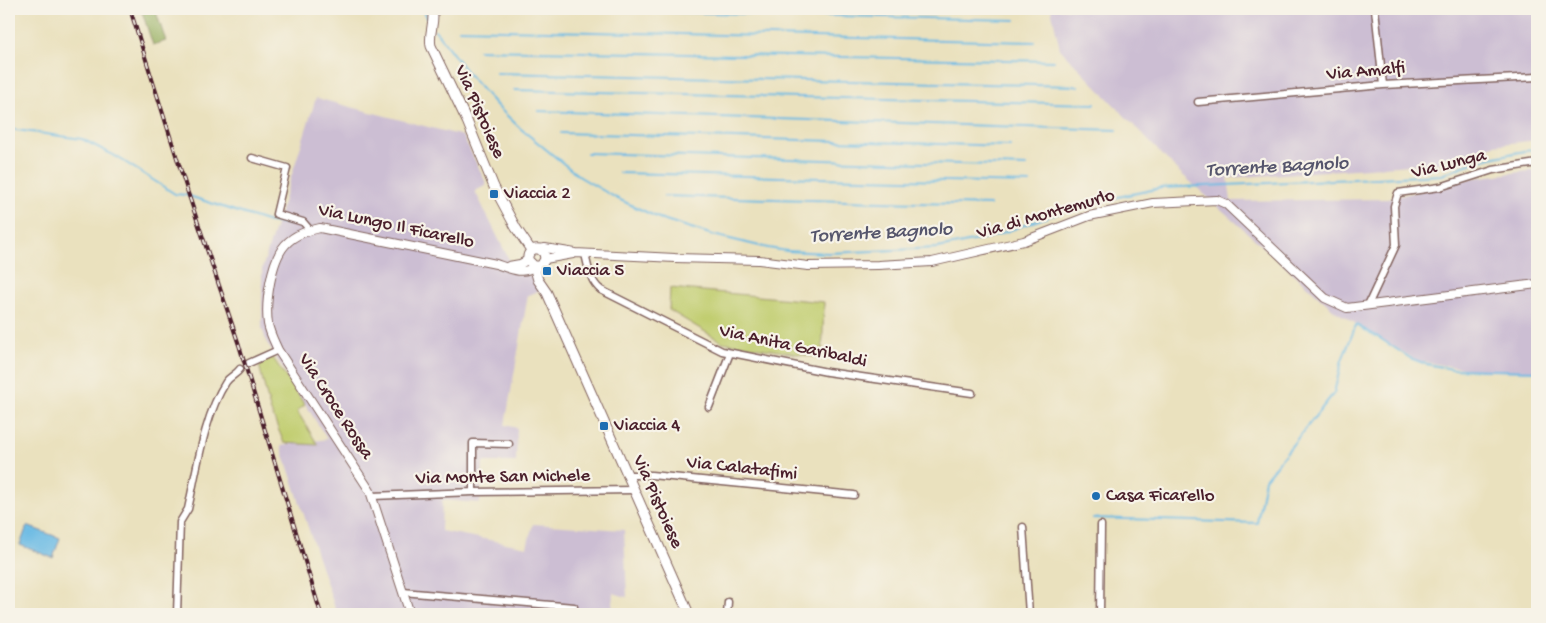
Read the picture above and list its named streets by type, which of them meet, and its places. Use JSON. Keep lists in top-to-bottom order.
{
  "streets": {
    "main road": ["Via Pistoiese"],
    "street": [
      "Via Amalfi",
      "Via Lunga",
      "Via di Montemurlo",
      "Via Lungo Il Ficarello",
      "Via Anita Garibaldi",
      "Via Croce Rossa",
      "Via Calatafimi",
      "Via Monte San Michele"
    ]
  },
  "crossings": [
    ["Via Pistoiese", "Via di Montemurlo"],
    ["Via Pistoiese", "Via Lungo Il Ficarello"],
    ["Via Pistoiese", "Via Calatafimi"],
    ["Via Pistoiese", "Via Monte San Michele"],
    ["Via Lunga", "Via di Montemurlo"],
    ["Via di Montemurlo", "Via Lungo Il Ficarello"],
    ["Via di Montemurlo", "Via Anita Garibaldi"],
    ["Via Lungo Il Ficarello", "Via Croce Rossa"],
    ["Via Croce Rossa", "Via Monte San Michele"]
  ],
  "water": ["Torrente Bagnolo"],
  "places": {
    "transit": ["Viaccia 2", "Viaccia 5", "Viaccia 4"],
    "other": ["Casa Ficarello"]
  }
}
